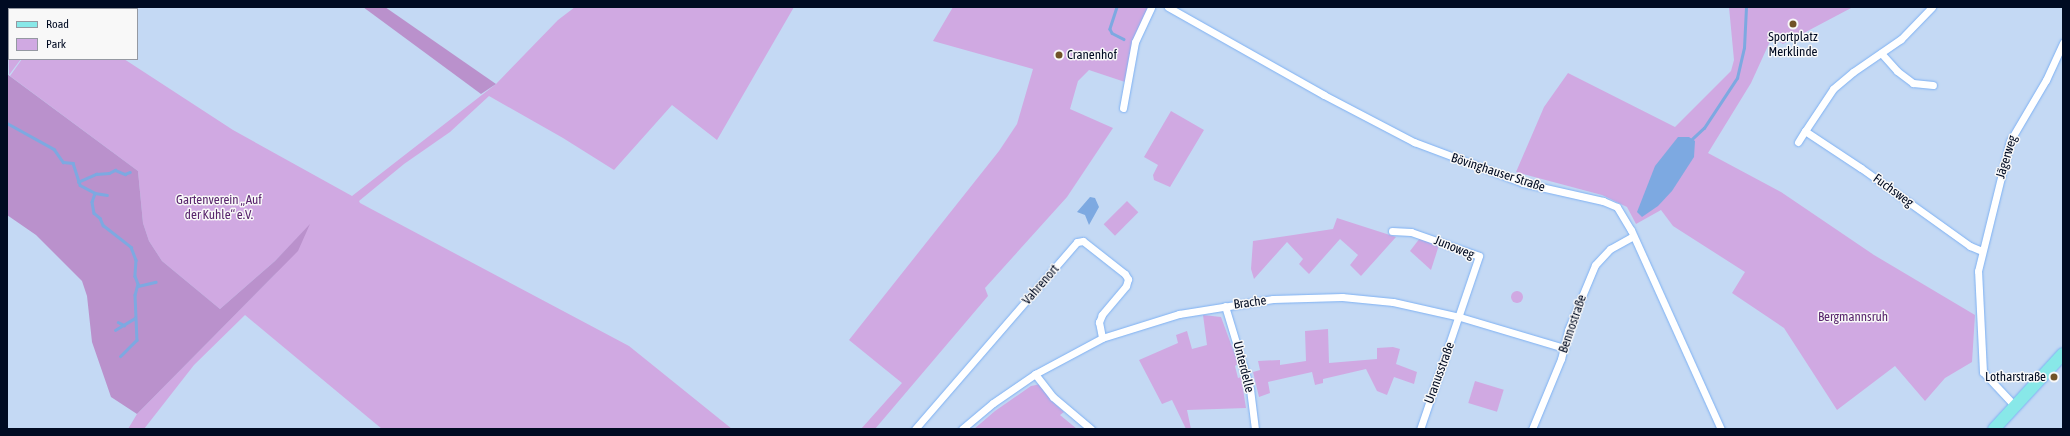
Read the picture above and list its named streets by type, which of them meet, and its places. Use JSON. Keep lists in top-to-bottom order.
{
  "streets": {
    "street": [
      "Jägerweg",
      "Bövinghauser Straße",
      "Fuchsweg",
      "Junoweg",
      "Vahrenort",
      "Brache",
      "Bennostraße",
      "Unterdelle",
      "Uranusstraße"
    ]
  },
  "crossings": [
    ["Jägerweg", "Fuchsweg"],
    ["Bövinghauser Straße", "Bennostraße"],
    ["Junoweg", "Brache"],
    ["Junoweg", "Uranusstraße"],
    ["Vahrenort", "Brache"],
    ["Brache", "Bennostraße"],
    ["Brache", "Unterdelle"],
    ["Brache", "Uranusstraße"]
  ],
  "parks": ["Gartenverein „Auf der Kuhle“ e.V.", "Bergmannsruh"],
  "places": ["Sportplatz Merklinde", "Cranenhof", "Lotharstraße"],
  "legend": ["Road", "Park"]
}
